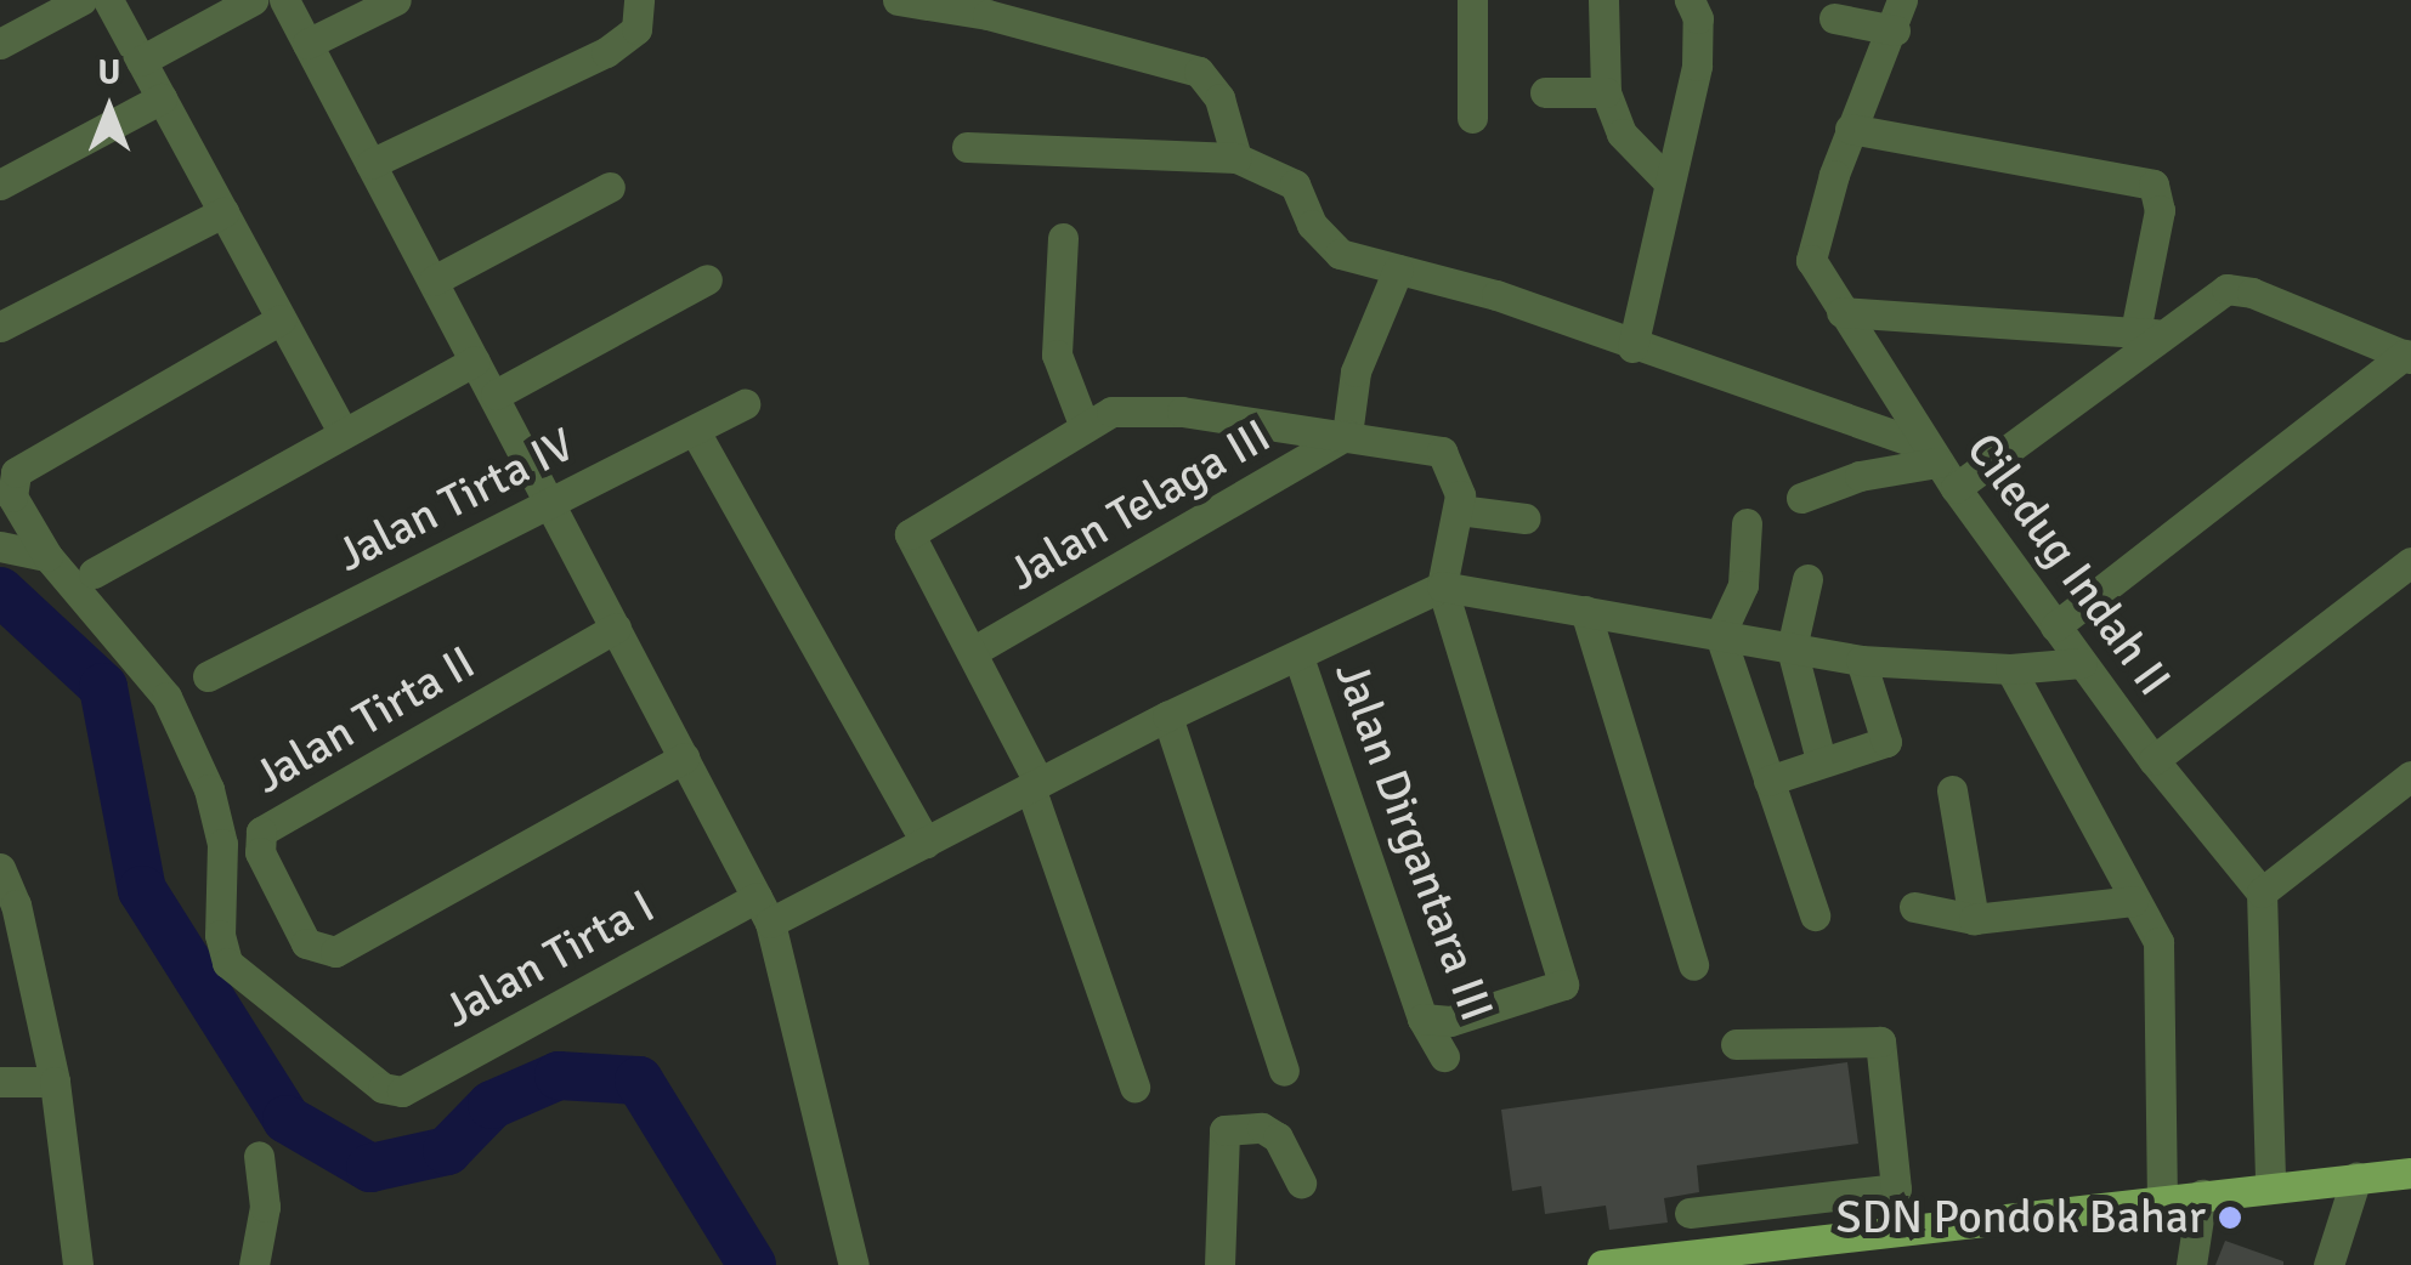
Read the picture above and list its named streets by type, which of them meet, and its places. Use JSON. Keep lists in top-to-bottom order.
{
  "streets": {
    "street": [
      "Jalan Tirta IV",
      "Jalan Telaga III",
      "Ciledug Indah II",
      "Jalan Tirta II",
      "Jalan Dirgantara III",
      "Jalan Tirta I"
    ]
  },
  "crossings": [
    ["Jalan Dirgantara III", "Jalan Tirta I"]
  ],
  "places": ["SDN Pondok Bahar"],
  "north": "top"
}
